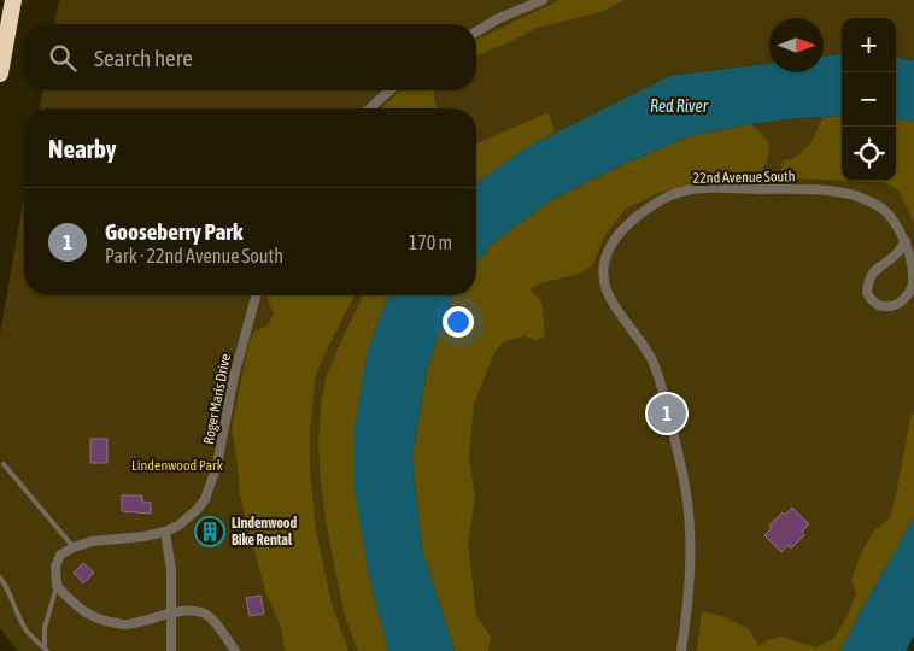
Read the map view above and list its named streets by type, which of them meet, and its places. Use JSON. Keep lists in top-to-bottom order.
{
  "streets": {
    "street": ["22nd Avenue South", "Roger Maris Drive"]
  },
  "water": ["Red River"],
  "parks": ["Lindenwood Park"],
  "places": {
    "building": ["Lindenwood Bike Rental"]
  },
  "north": "right",
  "page": {
    "map_buttons": ["+", "−"],
    "search": "Search here",
    "heading": "Nearby",
    "list": [
      {
        "mark": "1",
        "name": "Gooseberry Park",
        "note": "Park · 22nd Avenue South",
        "value": "170 m"
      }
    ],
    "pins": "1"
  }
}
